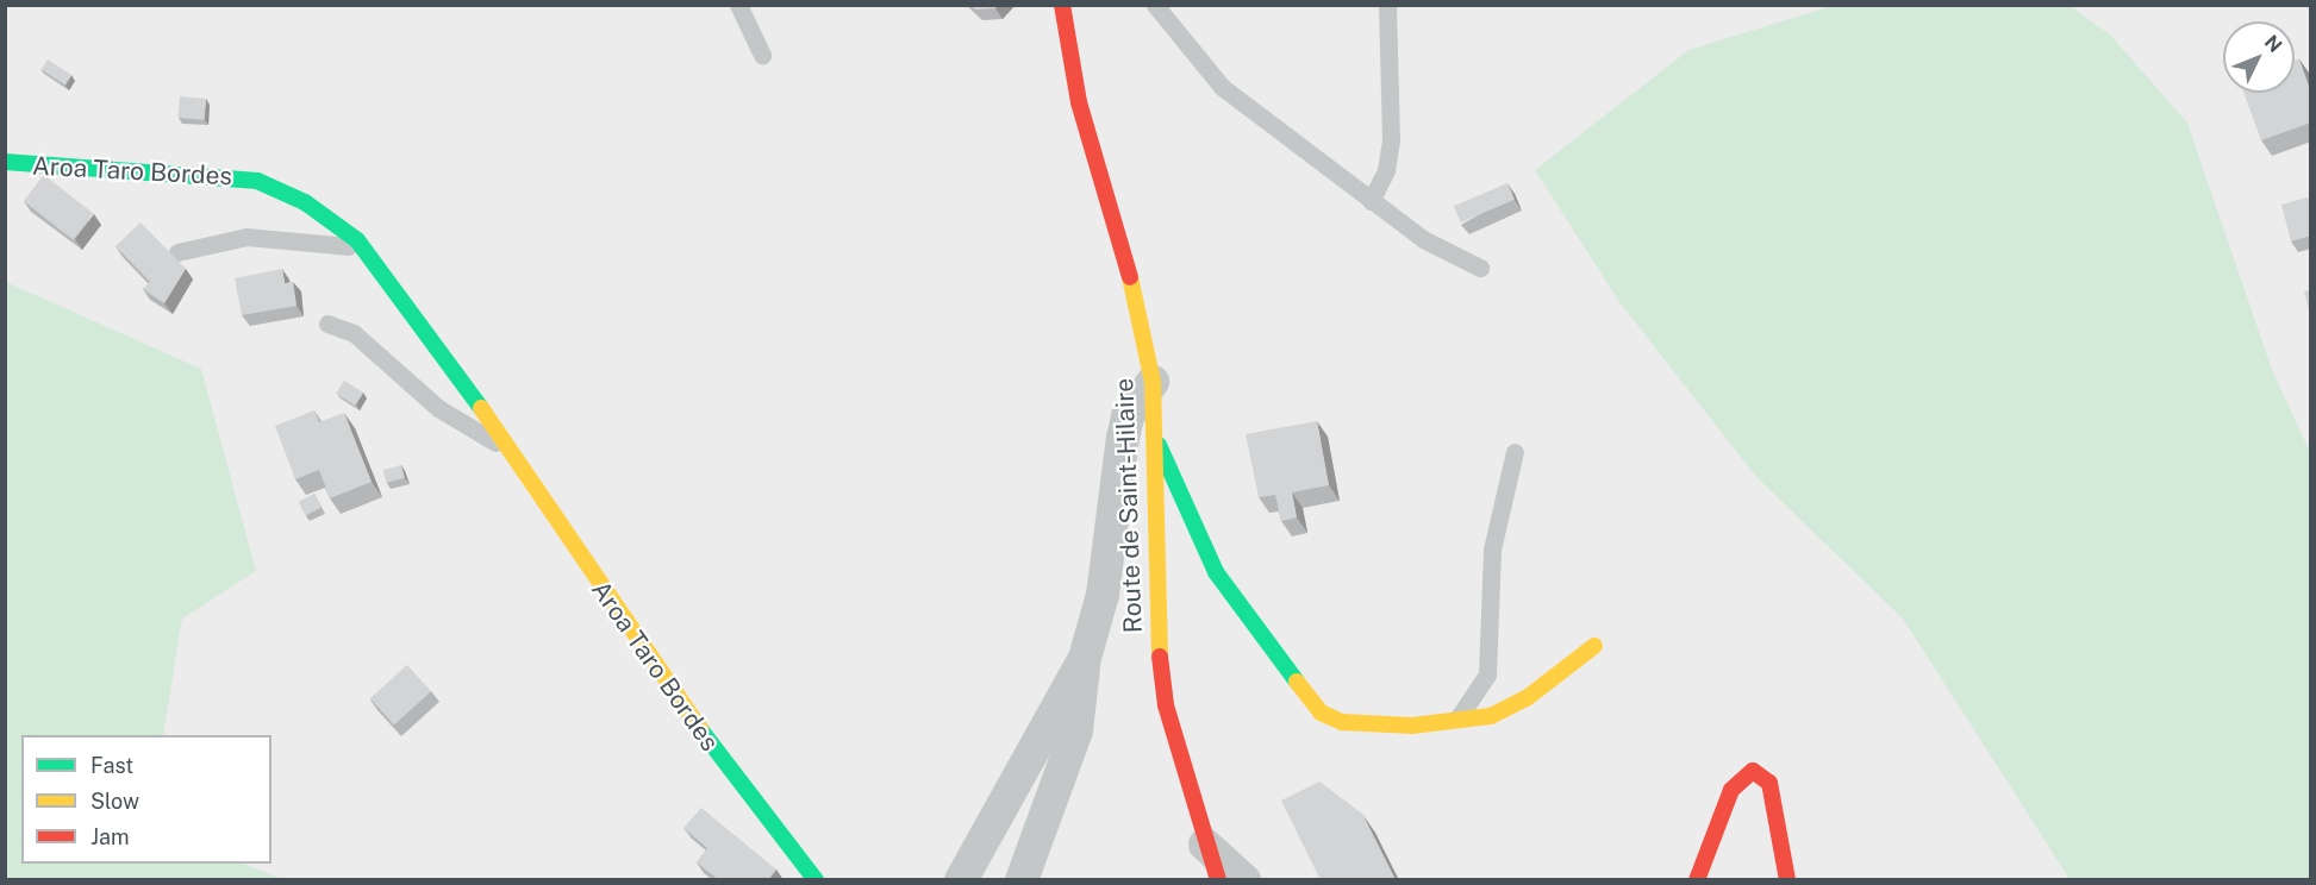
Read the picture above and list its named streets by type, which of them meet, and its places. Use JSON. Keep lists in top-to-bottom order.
{
  "streets": {
    "street": ["Aroa Taro Bordes", "Route de Saint-Hilaire"]
  },
  "legend": ["Fast", "Slow", "Jam"],
  "north": "top right"
}
